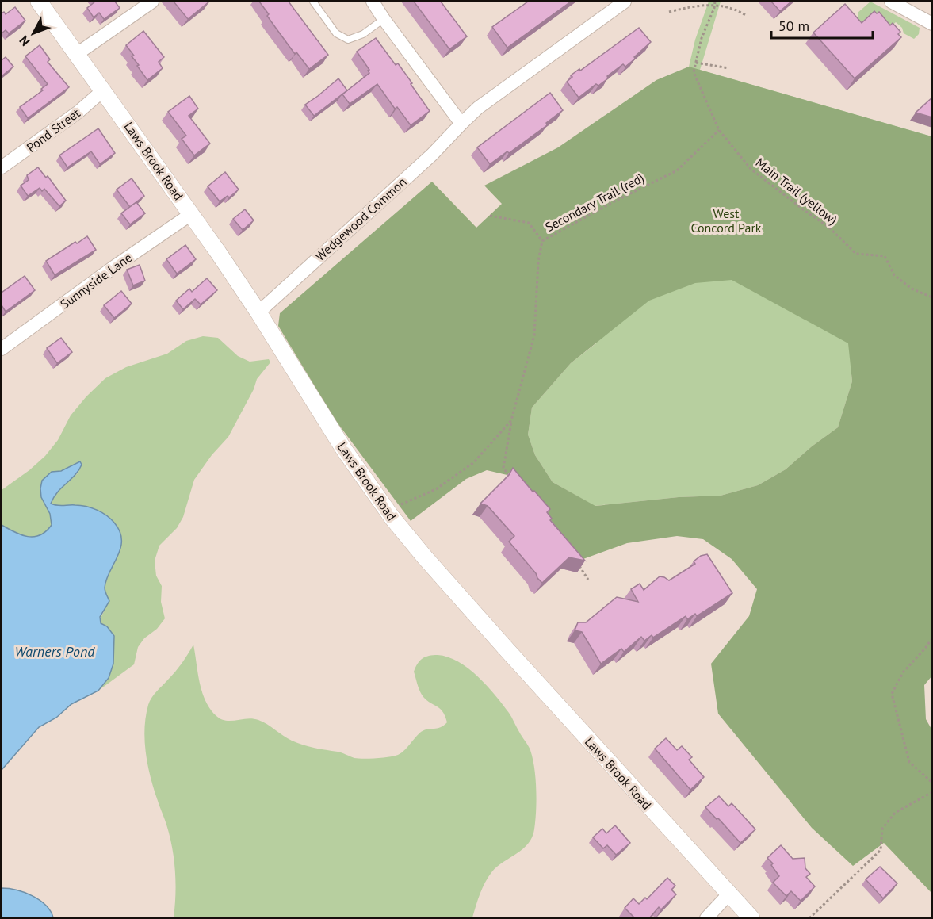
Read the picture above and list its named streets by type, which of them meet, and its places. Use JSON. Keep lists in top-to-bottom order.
{
  "streets": {
    "street": [
      "Pond Street",
      "Laws Brook Road",
      "Wedgewood Common",
      "Sunnyside Lane"
    ],
    "path": ["Main Trail (yellow)", "Secondary Trail (red)"]
  },
  "crossings": [
    ["Pond Street", "Laws Brook Road"],
    ["Laws Brook Road", "Secondary Trail (red)"],
    ["Laws Brook Road", "Wedgewood Common"],
    ["Laws Brook Road", "Sunnyside Lane"],
    ["Main Trail (yellow)", "Secondary Trail (red)"]
  ],
  "water": ["Warners Pond"],
  "parks": ["West Concord Park"],
  "scale_bar": "50 m",
  "north": "bottom left"
}
